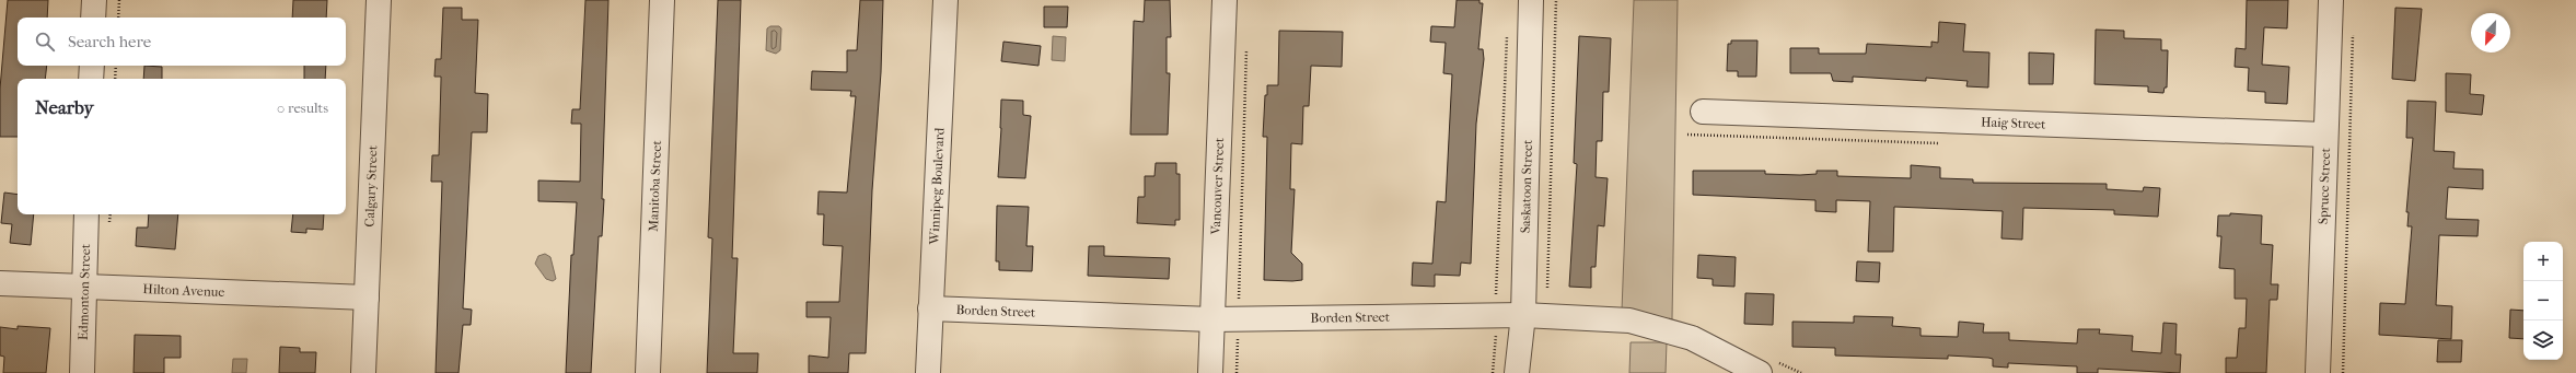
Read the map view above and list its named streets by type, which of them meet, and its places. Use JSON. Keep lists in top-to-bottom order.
{
  "streets": {
    "street": [
      "Haig Street",
      "Calgary Street",
      "Manitoba Street",
      "Winnipeg Boulevard",
      "Vancouver Street",
      "Spruce Street",
      "Saskatoon Street",
      "Hilton Avenue",
      "Edmonton Street",
      "Borden Street"
    ]
  },
  "crossings": [
    ["Haig Street", "Spruce Street"],
    ["Calgary Street", "Hilton Avenue"],
    ["Winnipeg Boulevard", "Borden Street"],
    ["Vancouver Street", "Borden Street"],
    ["Saskatoon Street", "Borden Street"],
    ["Hilton Avenue", "Edmonton Street"]
  ],
  "north": "bottom left",
  "page": {
    "search": "Search here",
    "heading": ["Nearby", "0 results"],
    "map_buttons": ["+", "−"]
  }
}
